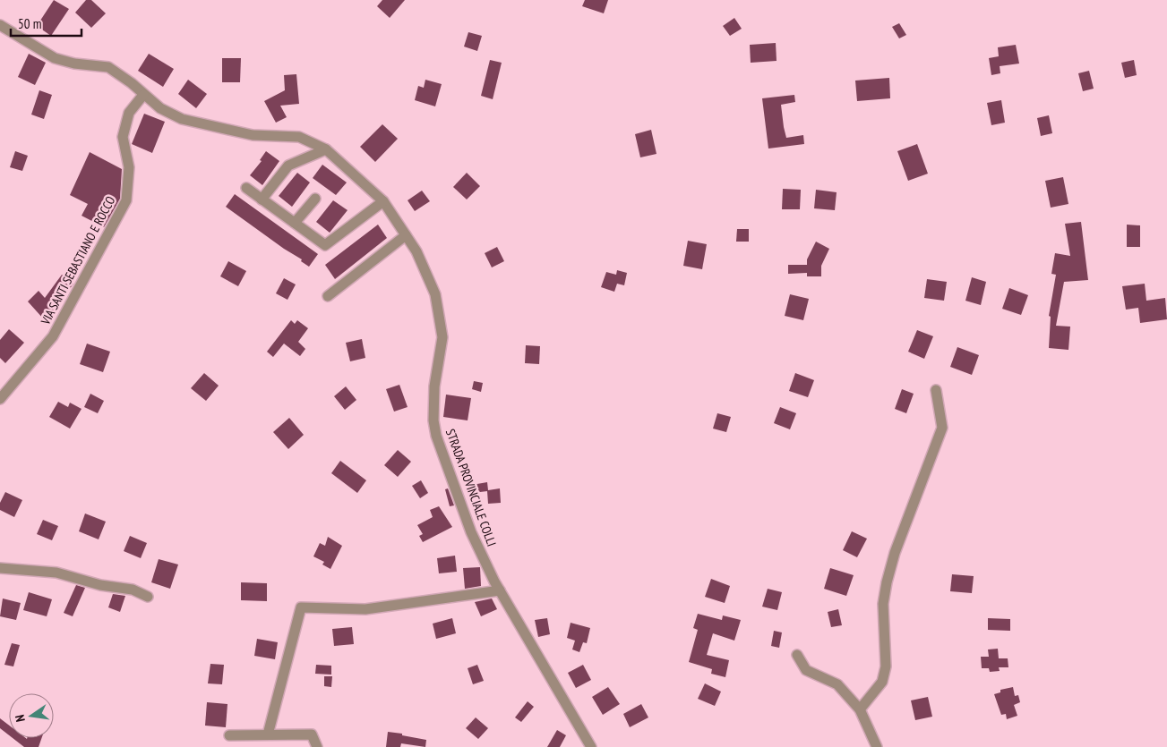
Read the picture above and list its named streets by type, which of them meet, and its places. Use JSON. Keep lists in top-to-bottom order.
{
  "streets": {
    "street": ["VIA SANTI SEBASTIANO E ROCCO", "STRADA PROVINCIALE COLLI"]
  },
  "crossings": [
    ["VIA SANTI SEBASTIANO E ROCCO", "STRADA PROVINCIALE COLLI"]
  ],
  "scale_bar": "50 m",
  "north": "left"
}
